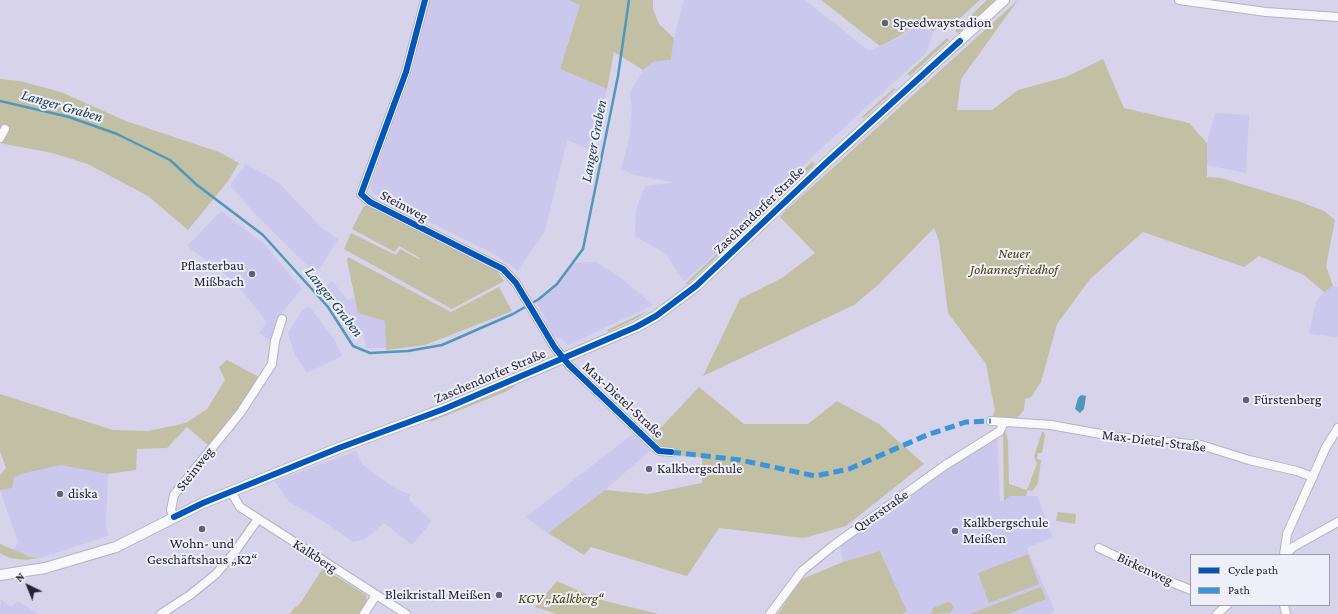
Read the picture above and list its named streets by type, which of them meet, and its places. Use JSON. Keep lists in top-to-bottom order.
{
  "streets": {
    "street": [
      "Steinweg",
      "Zaschendorfer Straße",
      "Max-Dietel-Straße",
      "Querstraße",
      "Kalkberg",
      "Birkenweg"
    ]
  },
  "crossings": [
    ["Steinweg", "Zaschendorfer Straße"],
    ["Steinweg", "Max-Dietel-Straße"],
    ["Zaschendorfer Straße", "Max-Dietel-Straße"],
    ["Zaschendorfer Straße", "Kalkberg"],
    ["Max-Dietel-Straße", "Querstraße"]
  ],
  "water": ["Langer Graben"],
  "parks": ["Neuer Johannesfriedhof", "KGV „Kalkberg“"],
  "places": [
    "Speedwaystadion",
    "Pflasterbau Mißbach",
    "Fürstenberg",
    "Kalkbergschule",
    "diska",
    "Wohn- und Geschäftshaus „K2“",
    "Kalkbergschule Meißen",
    "Bleikristall Meißen"
  ],
  "legend": ["Cycle path", "Path"],
  "north": "top left"
}
